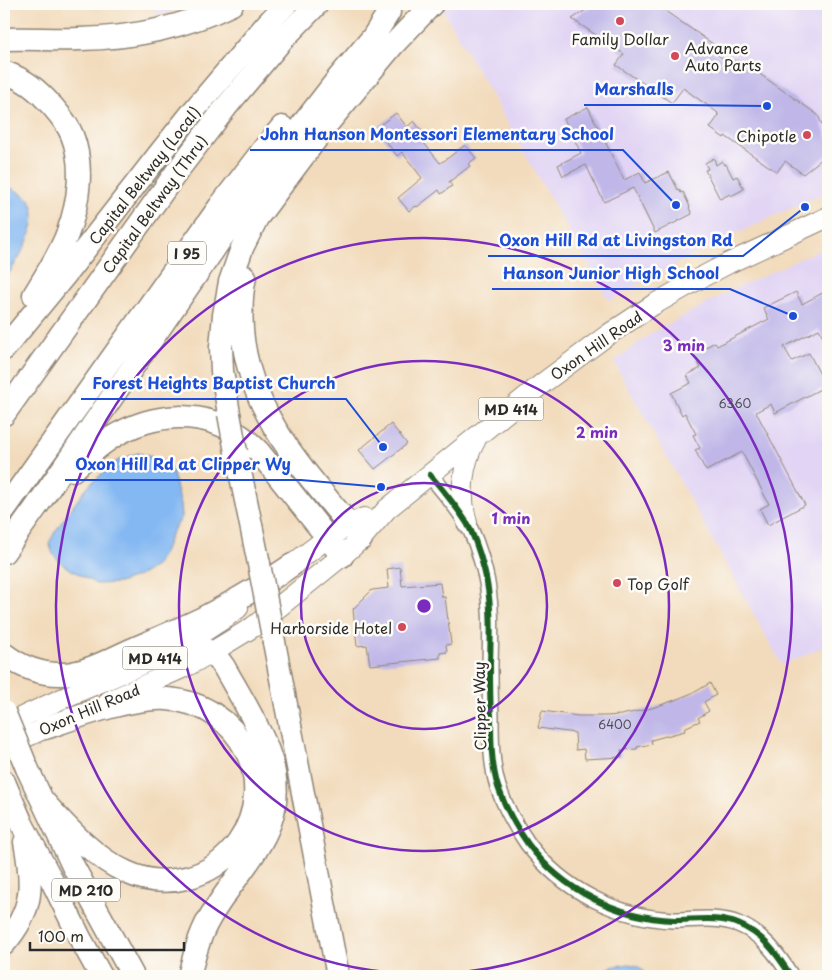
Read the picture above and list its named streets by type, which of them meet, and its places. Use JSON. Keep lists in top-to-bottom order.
{
  "streets": {
    "highway": [
      "Capital Beltway (Local)",
      "Capital Beltway (Thru)",
      "I 95",
      "MD 210"
    ],
    "main road": ["Oxon Hill Road", "MD 414"],
    "street": ["Clipper Way"]
  },
  "crossings": [
    ["Oxon Hill Road", "Clipper Way"]
  ],
  "places": [
    "Family Dollar",
    "Advance Auto Parts",
    "Marshalls",
    "Chipotle",
    "John Hanson Montessori Elementary School",
    "Oxon Hill Rd at Livingston Rd",
    "Hanson Junior High School",
    "Forest Heights Baptist Church",
    "Oxon Hill Rd at Clipper Wy",
    "Top Golf",
    "Harborside Hotel"
  ],
  "house_numbers": ["6360", "6400"],
  "scale_bar": "100 m",
  "rings": ["3 min", "2 min", "1 min"]
}
